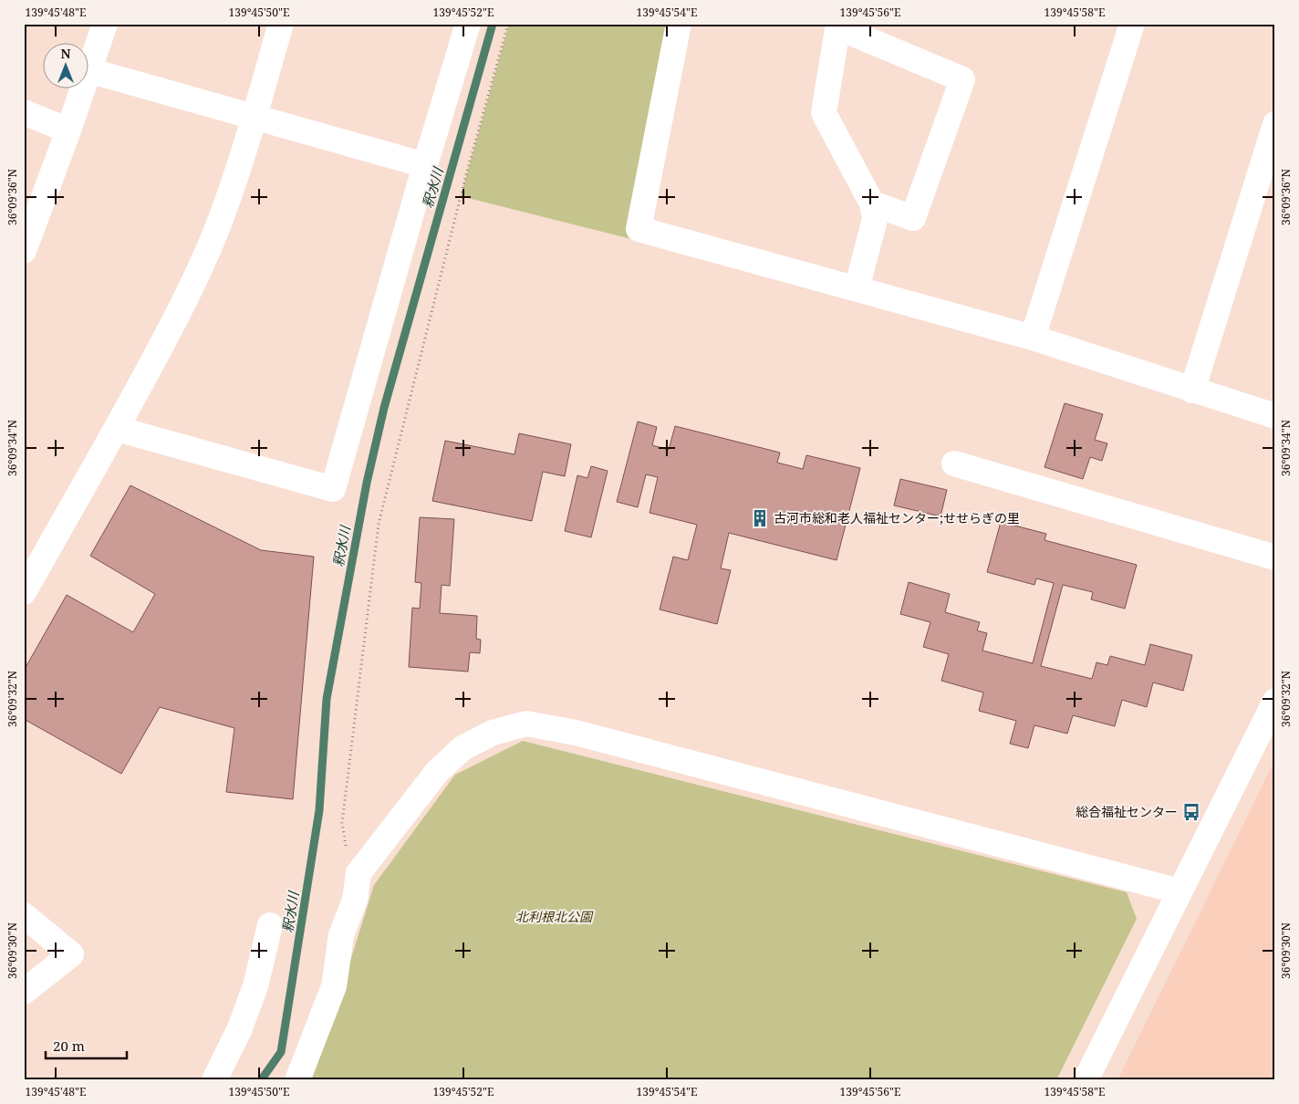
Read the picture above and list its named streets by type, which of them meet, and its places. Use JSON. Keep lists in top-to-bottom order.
{
  "water": ["釈水川"],
  "parks": ["北利根北公園"],
  "places": {
    "building": ["古河市総和老人福祉センター;せせらぎの里"],
    "bus stop": ["総合福祉センター"]
  },
  "scale_bar": "20 m",
  "north": "top",
  "coordinates": [
    "139°45'48\"E",
    "139°45'50\"E",
    "139°45'52\"E",
    "139°45'54\"E",
    "139°45'56\"E",
    "139°45'58\"E",
    "36°09'36\"N",
    "36°09'34\"N",
    "36°09'32\"N",
    "36°09'30\"N"
  ]
}
